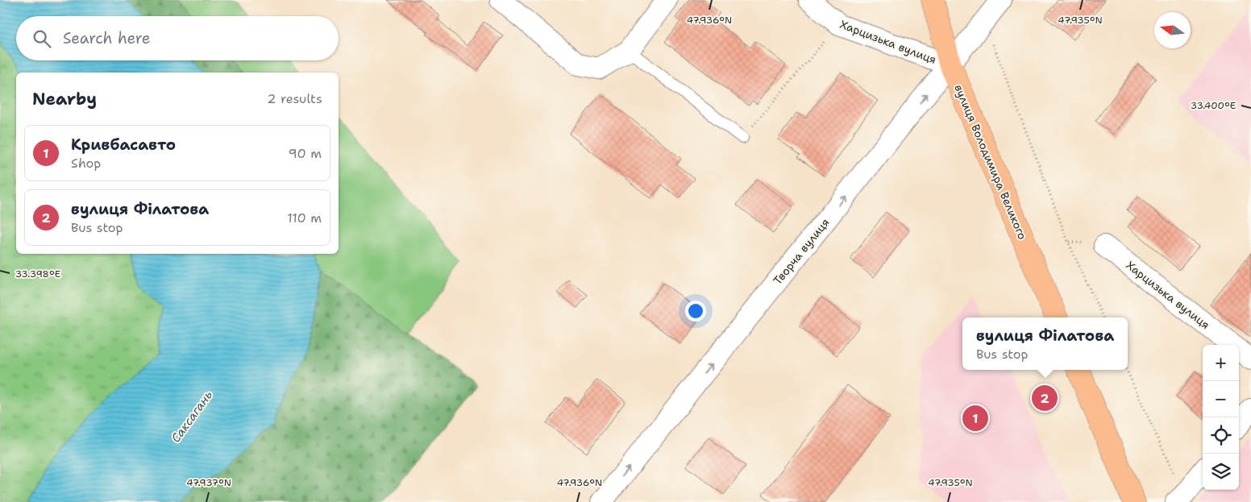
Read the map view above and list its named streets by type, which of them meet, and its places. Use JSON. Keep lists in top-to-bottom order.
{
  "streets": {
    "main road": ["вулиця Володимира Великого"],
    "street": ["Харцизька вулиця", "Творча вулиця"]
  },
  "crossings": [
    ["Харцизька вулиця", "вулиця Володимира Великого"],
    ["Харцизька вулиця", "Творча вулиця"],
    ["вулиця Володимира Великого", "Творча вулиця"]
  ],
  "one_way": ["Творча вулиця"],
  "water": ["Саксагань"],
  "north": "left",
  "page": {
    "search": "Search here",
    "heading": ["Nearby", "2 results"],
    "list": [
      {
        "mark": "1",
        "name": "Кривбасавто",
        "note": "Shop",
        "value": "90 m"
      },
      {
        "mark": "2",
        "name": "вулиця Філатова",
        "note": "Bus stop",
        "value": "110 m"
      }
    ],
    "popup": ["вулиця Філатова", "Bus stop"],
    "map_buttons": ["+", "−"],
    "pins": ["2", "1"]
  },
  "coordinates": [
    "47.936°N",
    "47.935°N",
    "33.400°E",
    "33.398°E",
    "47.937°N"
  ]
}
